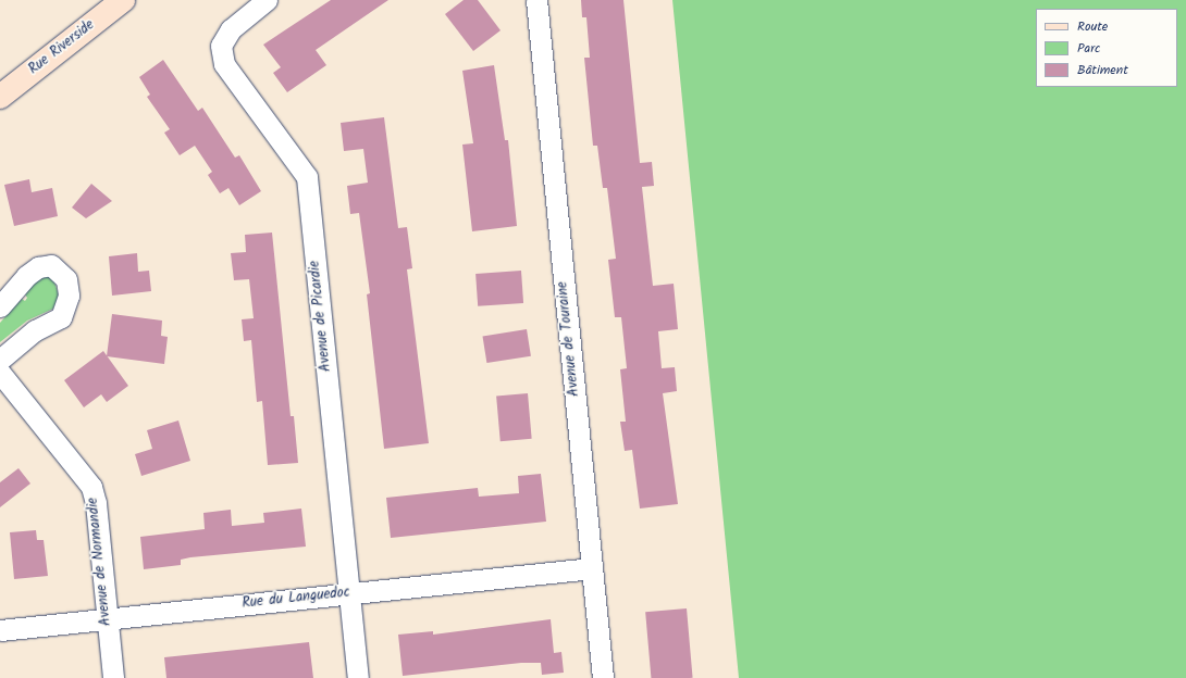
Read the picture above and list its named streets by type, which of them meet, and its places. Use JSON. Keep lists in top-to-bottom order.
{
  "streets": {
    "street": [
      "Rue Riverside",
      "Avenue de Picardie",
      "Avenue de Touraine",
      "Avenue de Normandie",
      "Rue du Languedoc"
    ]
  },
  "crossings": [
    ["Avenue de Picardie", "Rue du Languedoc"],
    ["Avenue de Touraine", "Rue du Languedoc"],
    ["Avenue de Normandie", "Rue du Languedoc"]
  ],
  "legend": ["Route", "Parc", "Bâtiment"]
}
